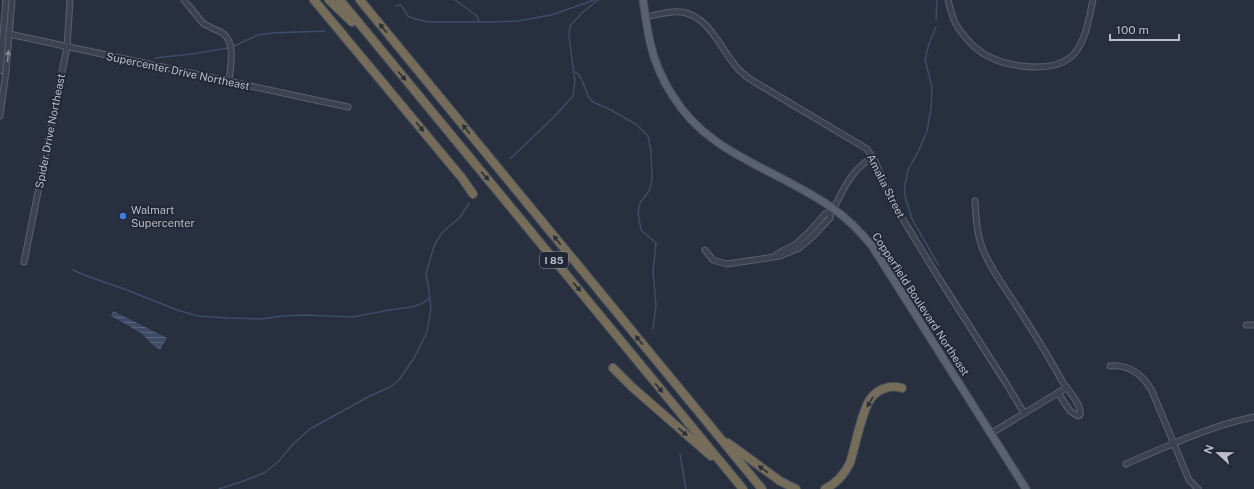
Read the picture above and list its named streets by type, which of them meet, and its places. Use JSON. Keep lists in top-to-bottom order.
{
  "streets": {
    "highway": ["I 85"],
    "main road": ["Copperfield Boulevard Northeast"],
    "street": ["Supercenter Drive Northeast", "Spider Drive Northeast", "Amalia Street"]
  },
  "crossings": [
    ["Supercenter Drive Northeast", "Spider Drive Northeast"],
    ["Amalia Street", "Copperfield Boulevard Northeast"]
  ],
  "places": ["Walmart Supercenter"],
  "scale_bar": "100 m",
  "north": "left"
}
